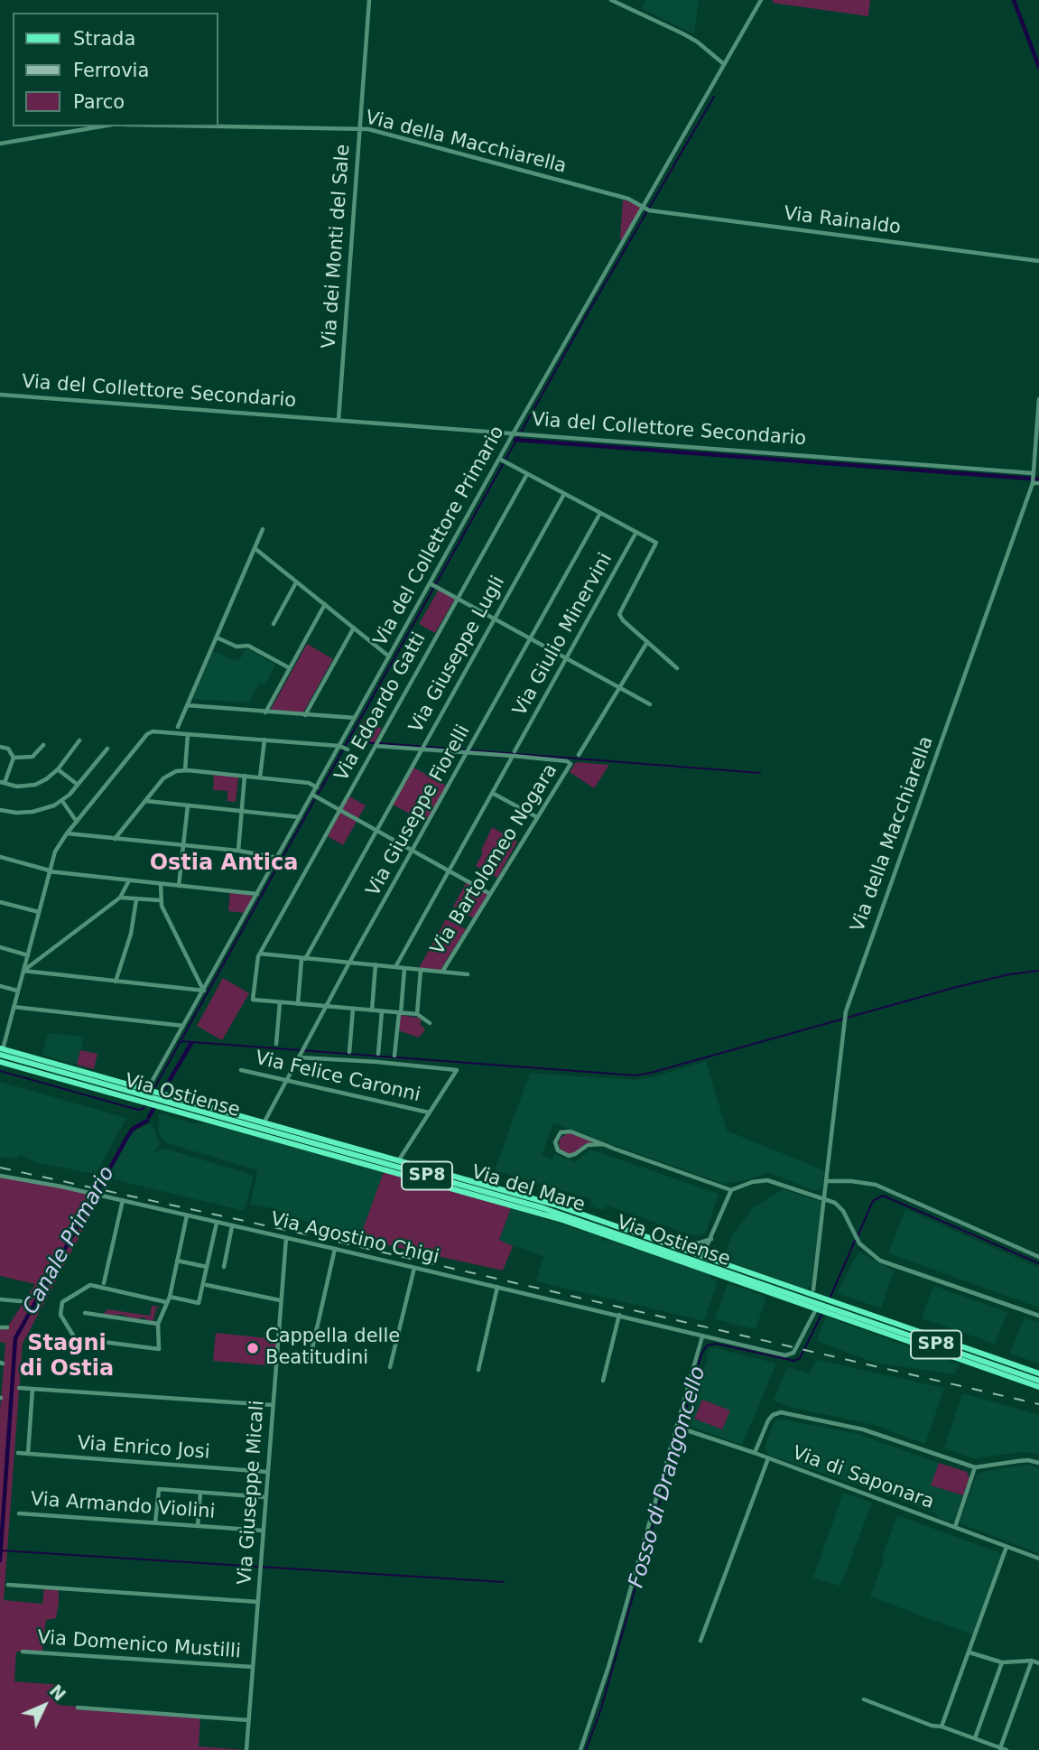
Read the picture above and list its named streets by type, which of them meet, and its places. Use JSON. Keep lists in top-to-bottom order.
{
  "streets": {
    "main road": ["Via Ostiense", "SP8", "Via del Mare"],
    "street": [
      "Via della Macchiarella",
      "Via Rainaldo",
      "Via dei Monti del Sale",
      "Via del Collettore Secondario",
      "Via del Collettore Primario",
      "Via Giulio Minervini",
      "Via Giuseppe Lugli",
      "Via Edoardo Gatti",
      "Via Giuseppe Fiorelli",
      "Via Bartolomeo Nogara",
      "Via Felice Caronni",
      "Via Agostino Chigi",
      "Via Enrico Josi",
      "Via di Saponara",
      "Via Giuseppe Micali",
      "Via Armando Violini",
      "Via Domenico Mustilli"
    ]
  },
  "crossings": [
    ["Via della Macchiarella", "Via Rainaldo"],
    ["Via della Macchiarella", "Via dei Monti del Sale"],
    ["Via della Macchiarella", "Via del Collettore Secondario"],
    ["Via della Macchiarella", "Via del Collettore Primario"],
    ["Via Rainaldo", "Via del Collettore Primario"],
    ["Via dei Monti del Sale", "Via del Collettore Secondario"],
    ["Via del Collettore Secondario", "Via del Collettore Primario"],
    ["Via Giulio Minervini", "Via Bartolomeo Nogara"],
    ["Via Giuseppe Fiorelli", "Via Felice Caronni"],
    ["Via Ostiense", "Via del Mare"],
    ["Via Ostiense", "Via Agostino Chigi"],
    ["Via Agostino Chigi", "Via Giuseppe Micali"],
    ["Via Enrico Josi", "Via Giuseppe Micali"],
    ["Via Giuseppe Micali", "Via Armando Violini"],
    ["Via Giuseppe Micali", "Via Domenico Mustilli"]
  ],
  "districts": ["Ostia Antica", "Stagni di Ostia"],
  "water": ["Canale Primario", "Fosso di Drangoncello"],
  "places": ["Cappella delle Beatitudini"],
  "legend": ["Strada", "Ferrovia", "Parco"],
  "north": "top right"
}
